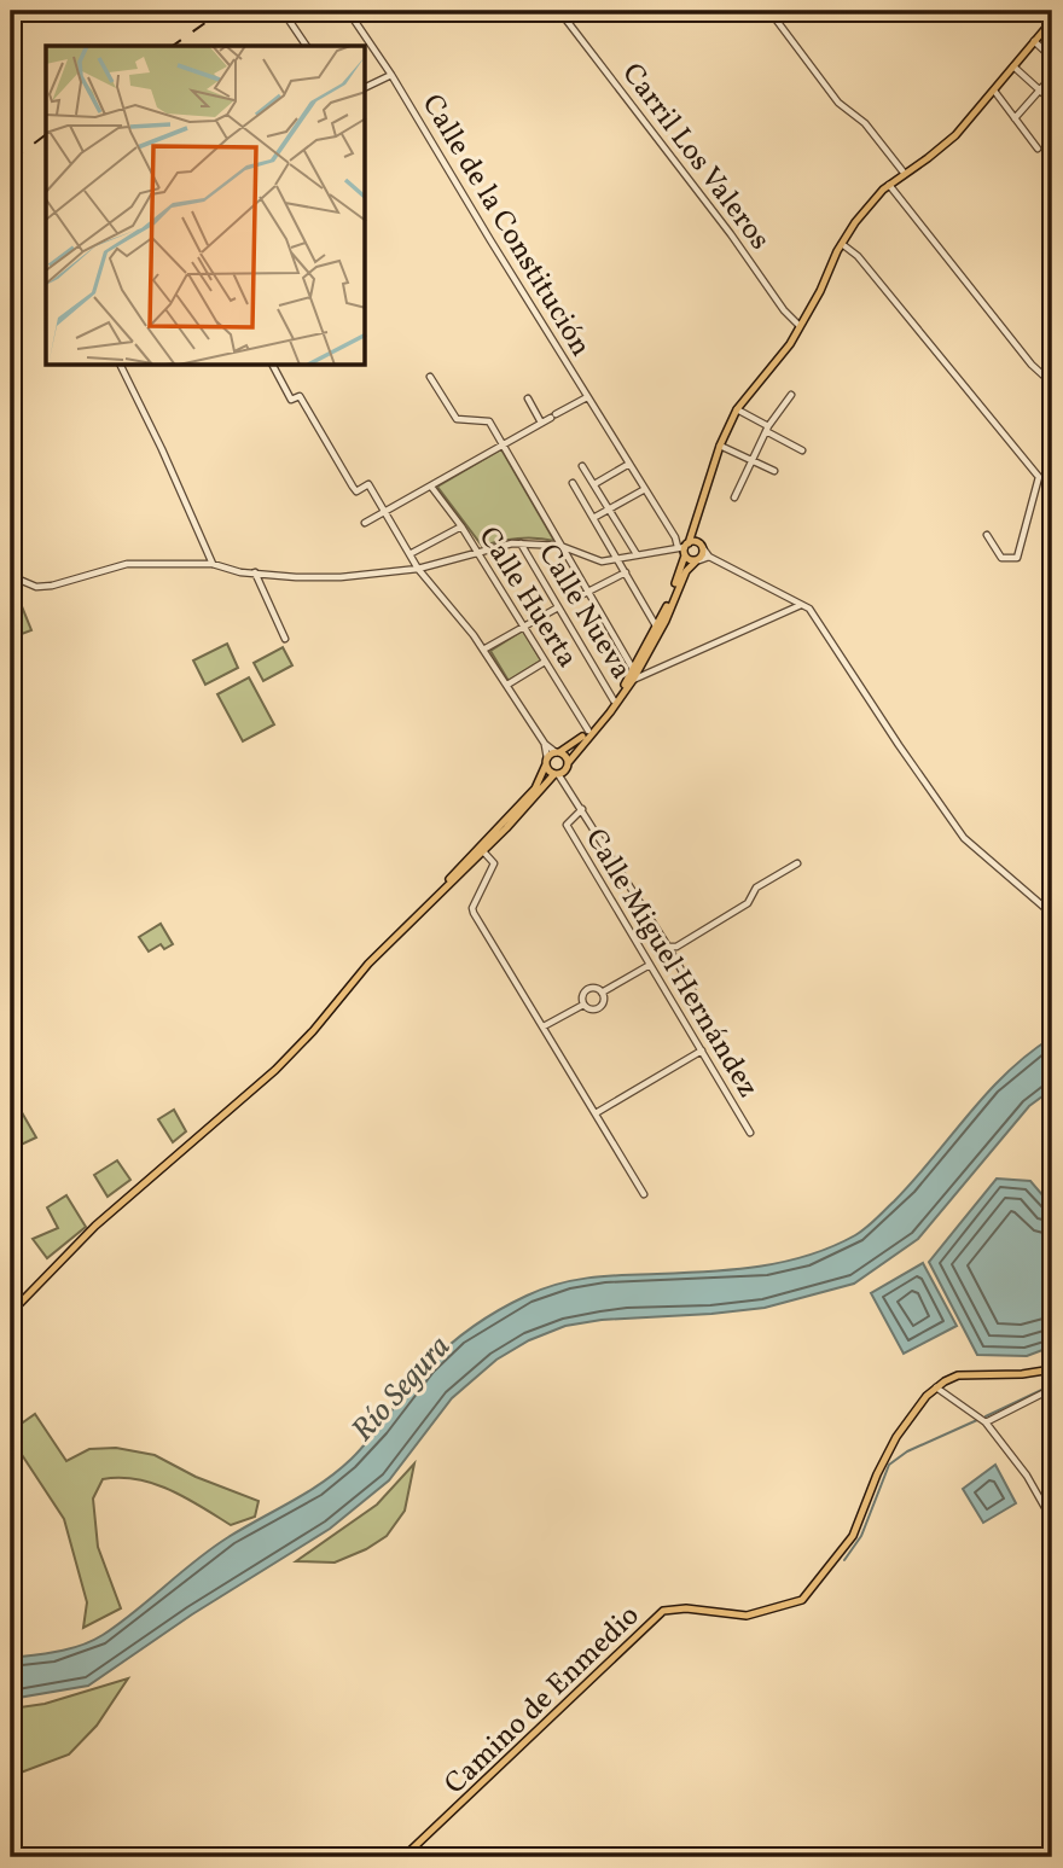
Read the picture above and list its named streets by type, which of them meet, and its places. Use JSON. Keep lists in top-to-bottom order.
{
  "streets": {
    "main road": ["Camino de Enmedio"],
    "street": [
      "Carril Los Valeros",
      "Calle de la Constitución",
      "Calle Huerta",
      "Calle Nueva",
      "Calle Miguel Hernández"
    ]
  },
  "crossings": [
    ["Calle de la Constitución", "Calle Huerta"]
  ],
  "water": ["Río Segura"]
}
